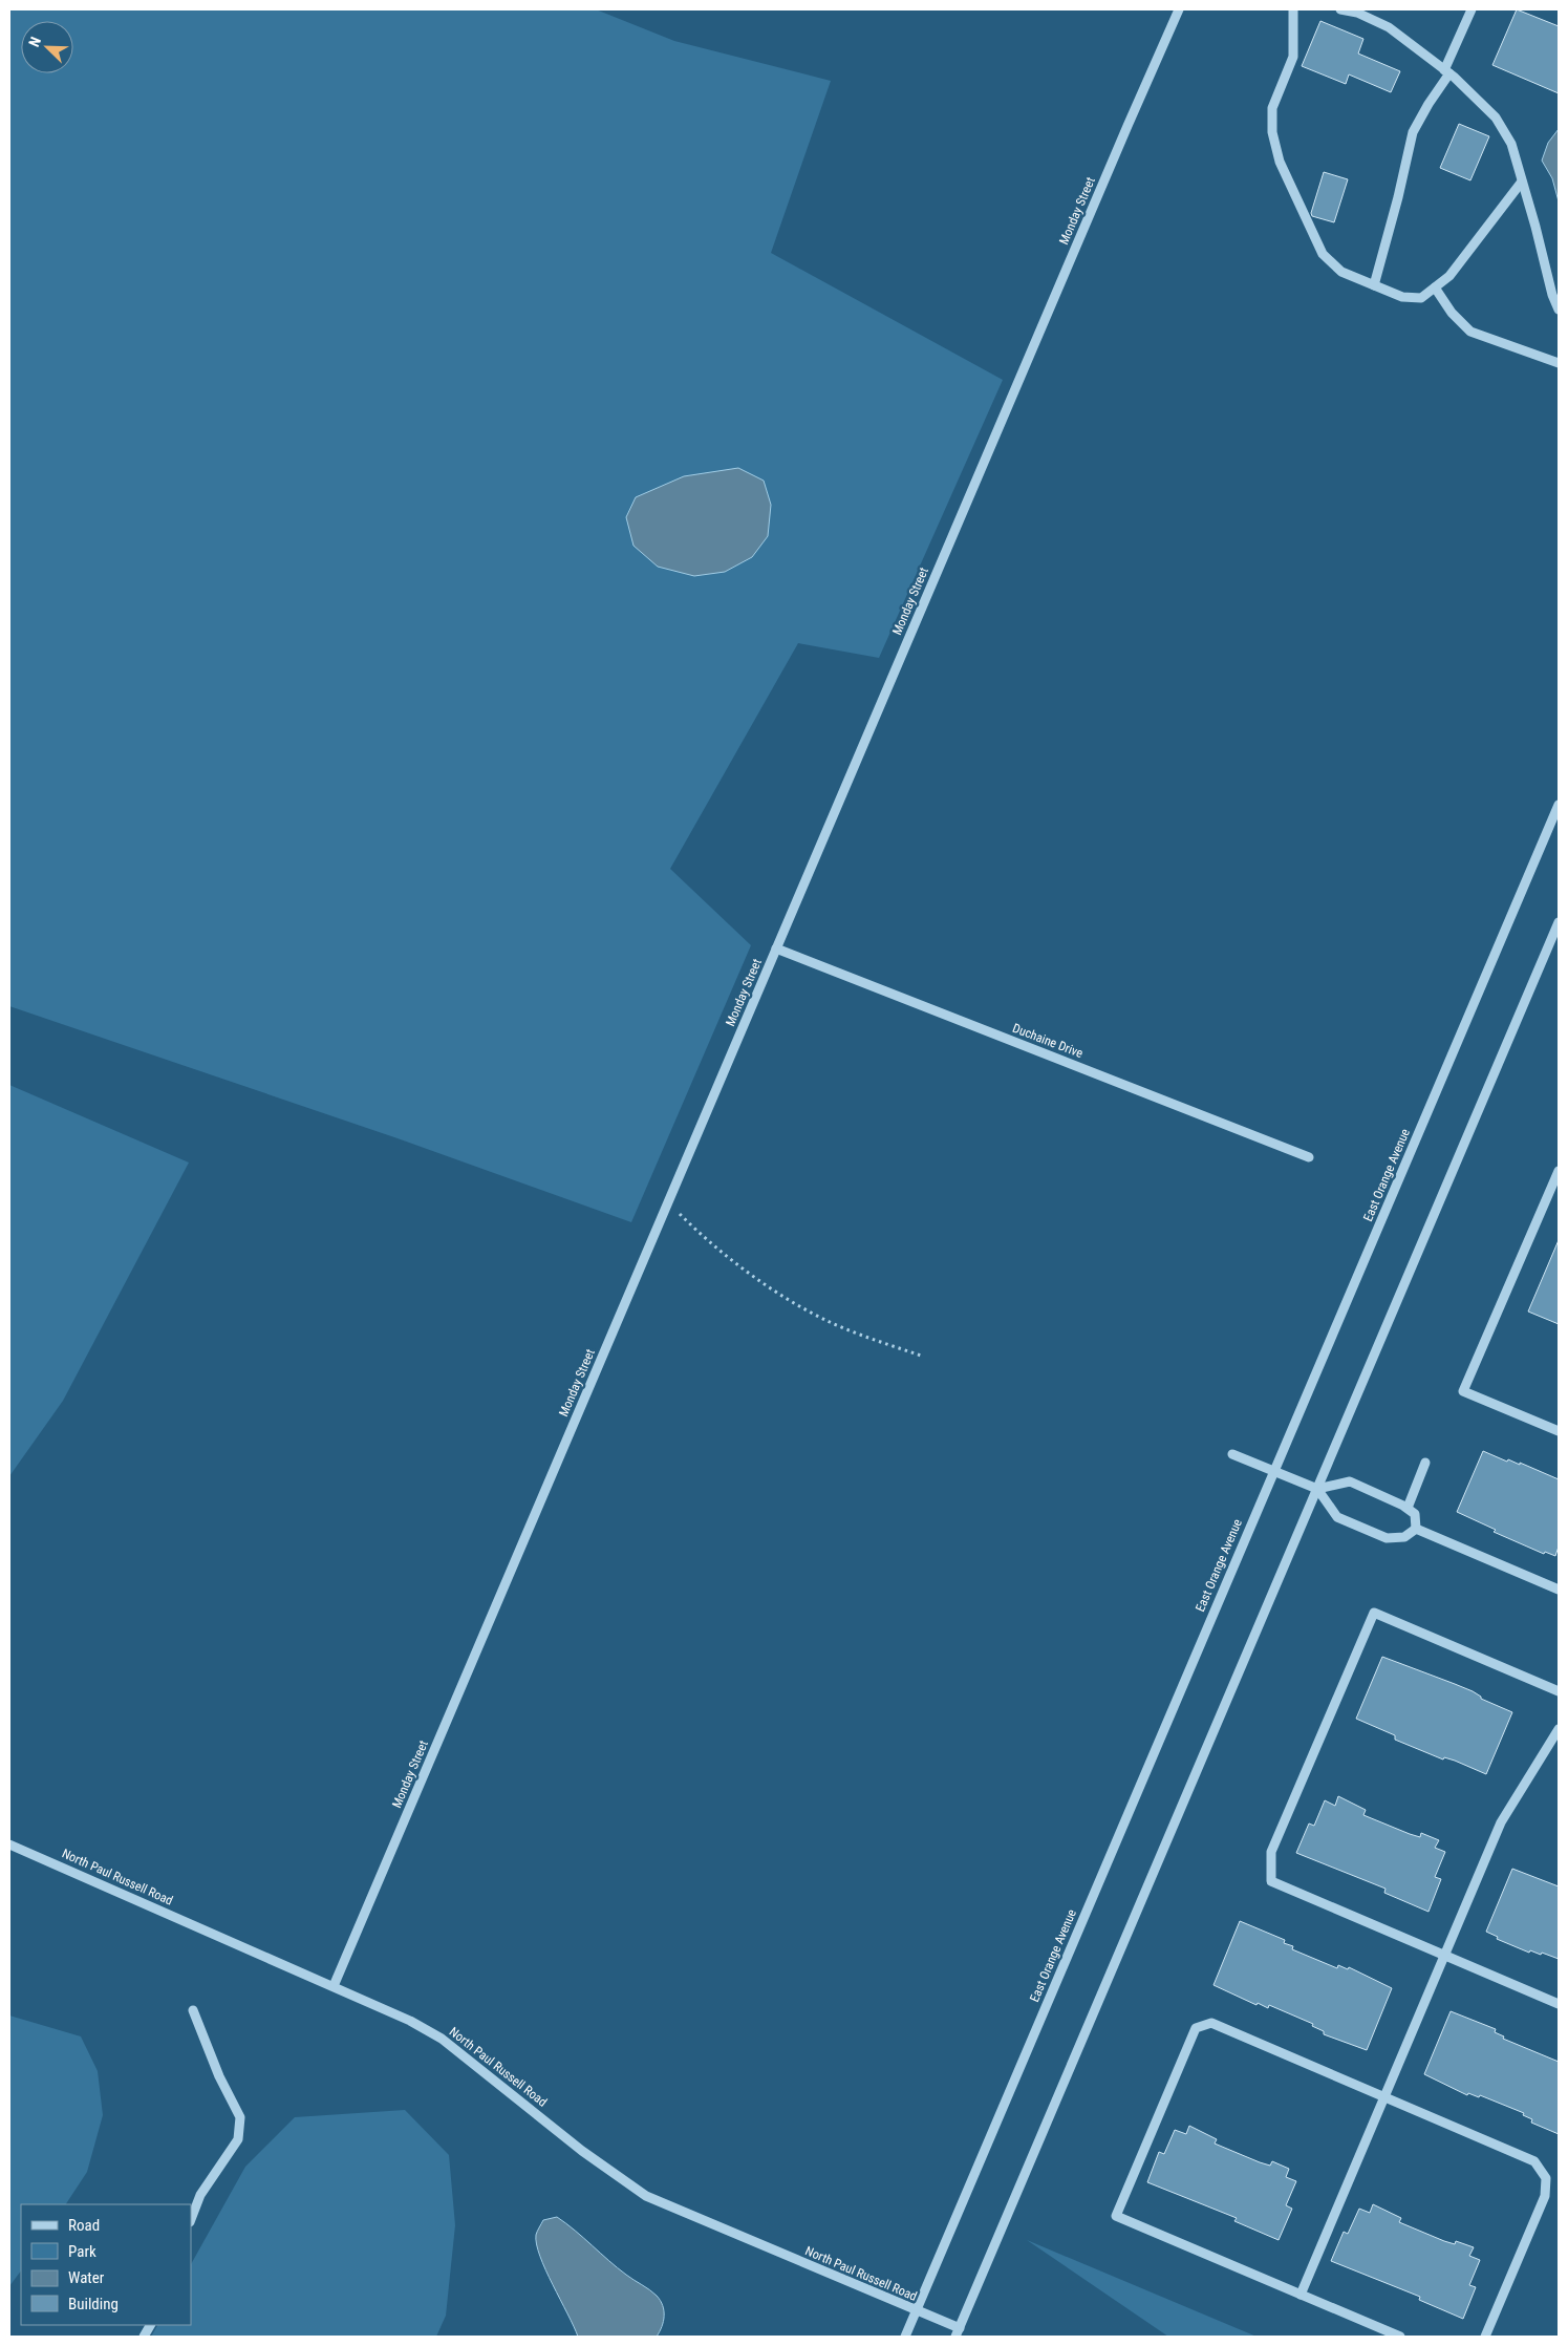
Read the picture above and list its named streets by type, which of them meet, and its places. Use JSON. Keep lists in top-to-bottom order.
{
  "streets": {
    "street": [
      "Monday Street",
      "Duchaine Drive",
      "East Orange Avenue",
      "North Paul Russell Road"
    ]
  },
  "crossings": [
    ["Monday Street", "Duchaine Drive"],
    ["Monday Street", "North Paul Russell Road"],
    ["East Orange Avenue", "North Paul Russell Road"]
  ],
  "legend": [
    "Road",
    "Park",
    "Water",
    "Building"
  ],
  "north": "top left"
}
